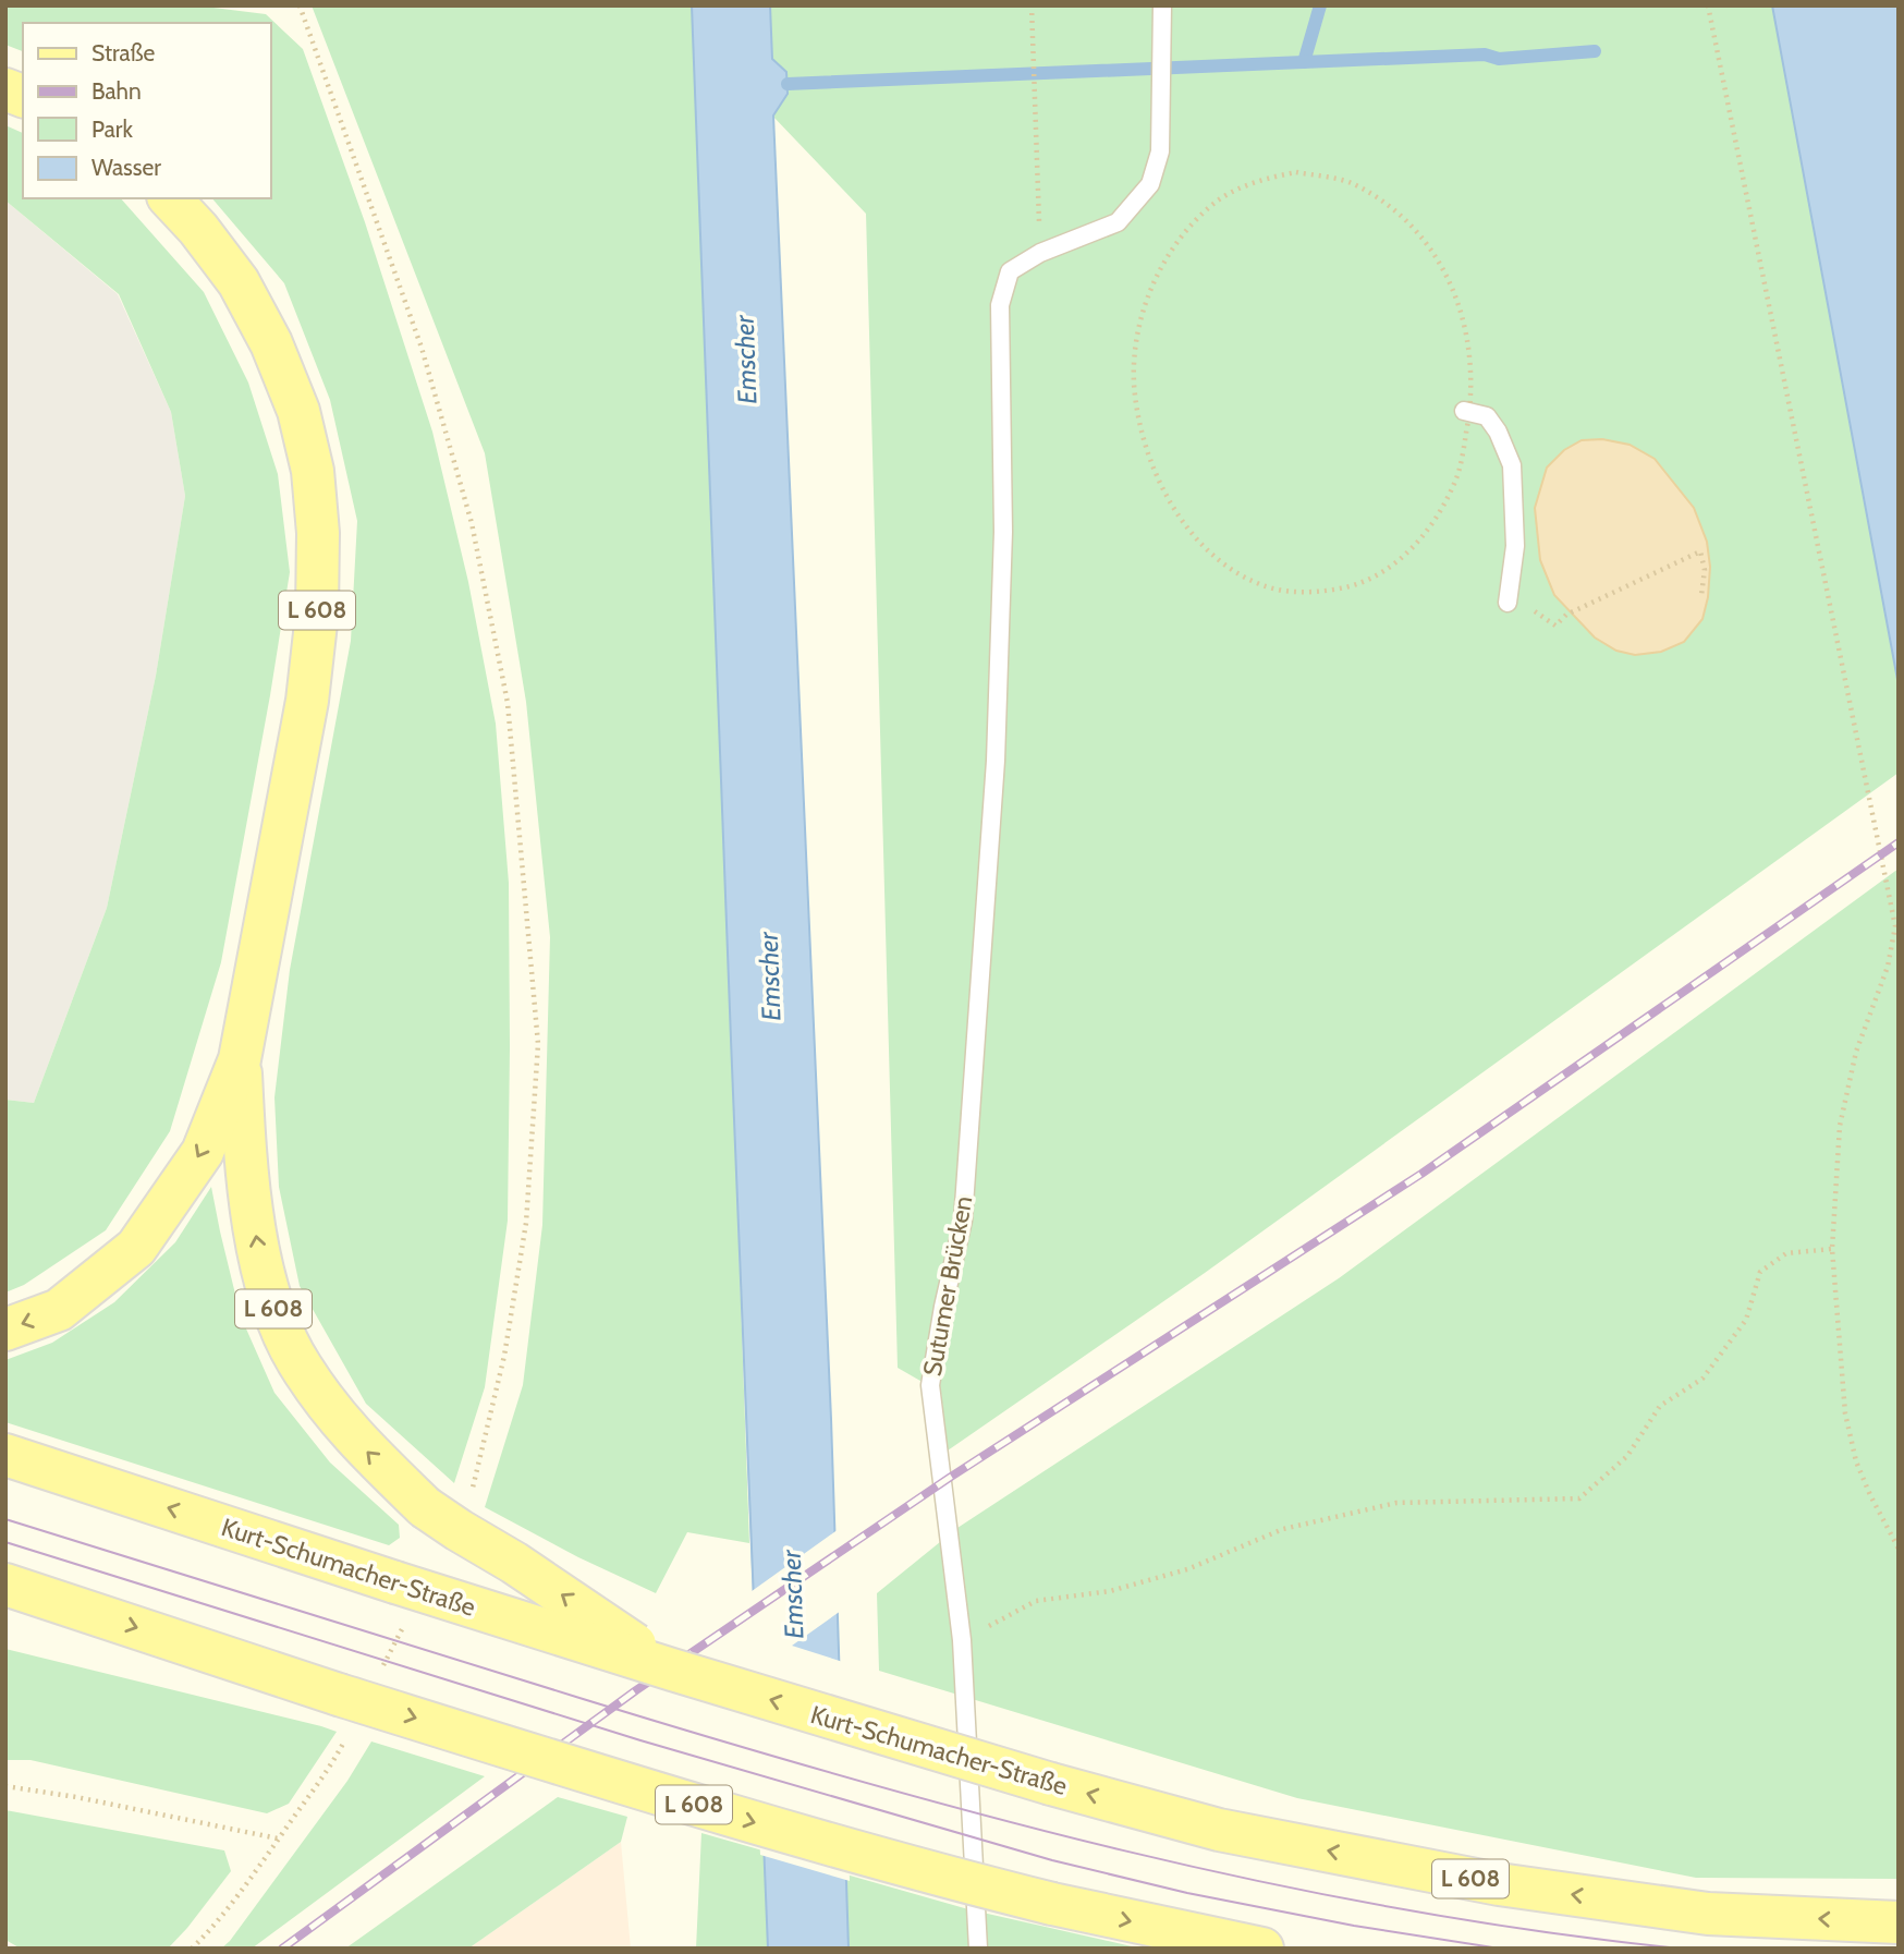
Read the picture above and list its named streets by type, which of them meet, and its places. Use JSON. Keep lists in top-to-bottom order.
{
  "streets": {
    "main road": ["L 608", "Kurt-Schumacher-Straße"],
    "lane": ["Sutumer Brücken"]
  },
  "crossings": [
    ["L 608", "Kurt-Schumacher-Straße"]
  ],
  "water": ["Emscher"],
  "legend": [
    "Straße",
    "Bahn",
    "Park",
    "Wasser"
  ]
}
